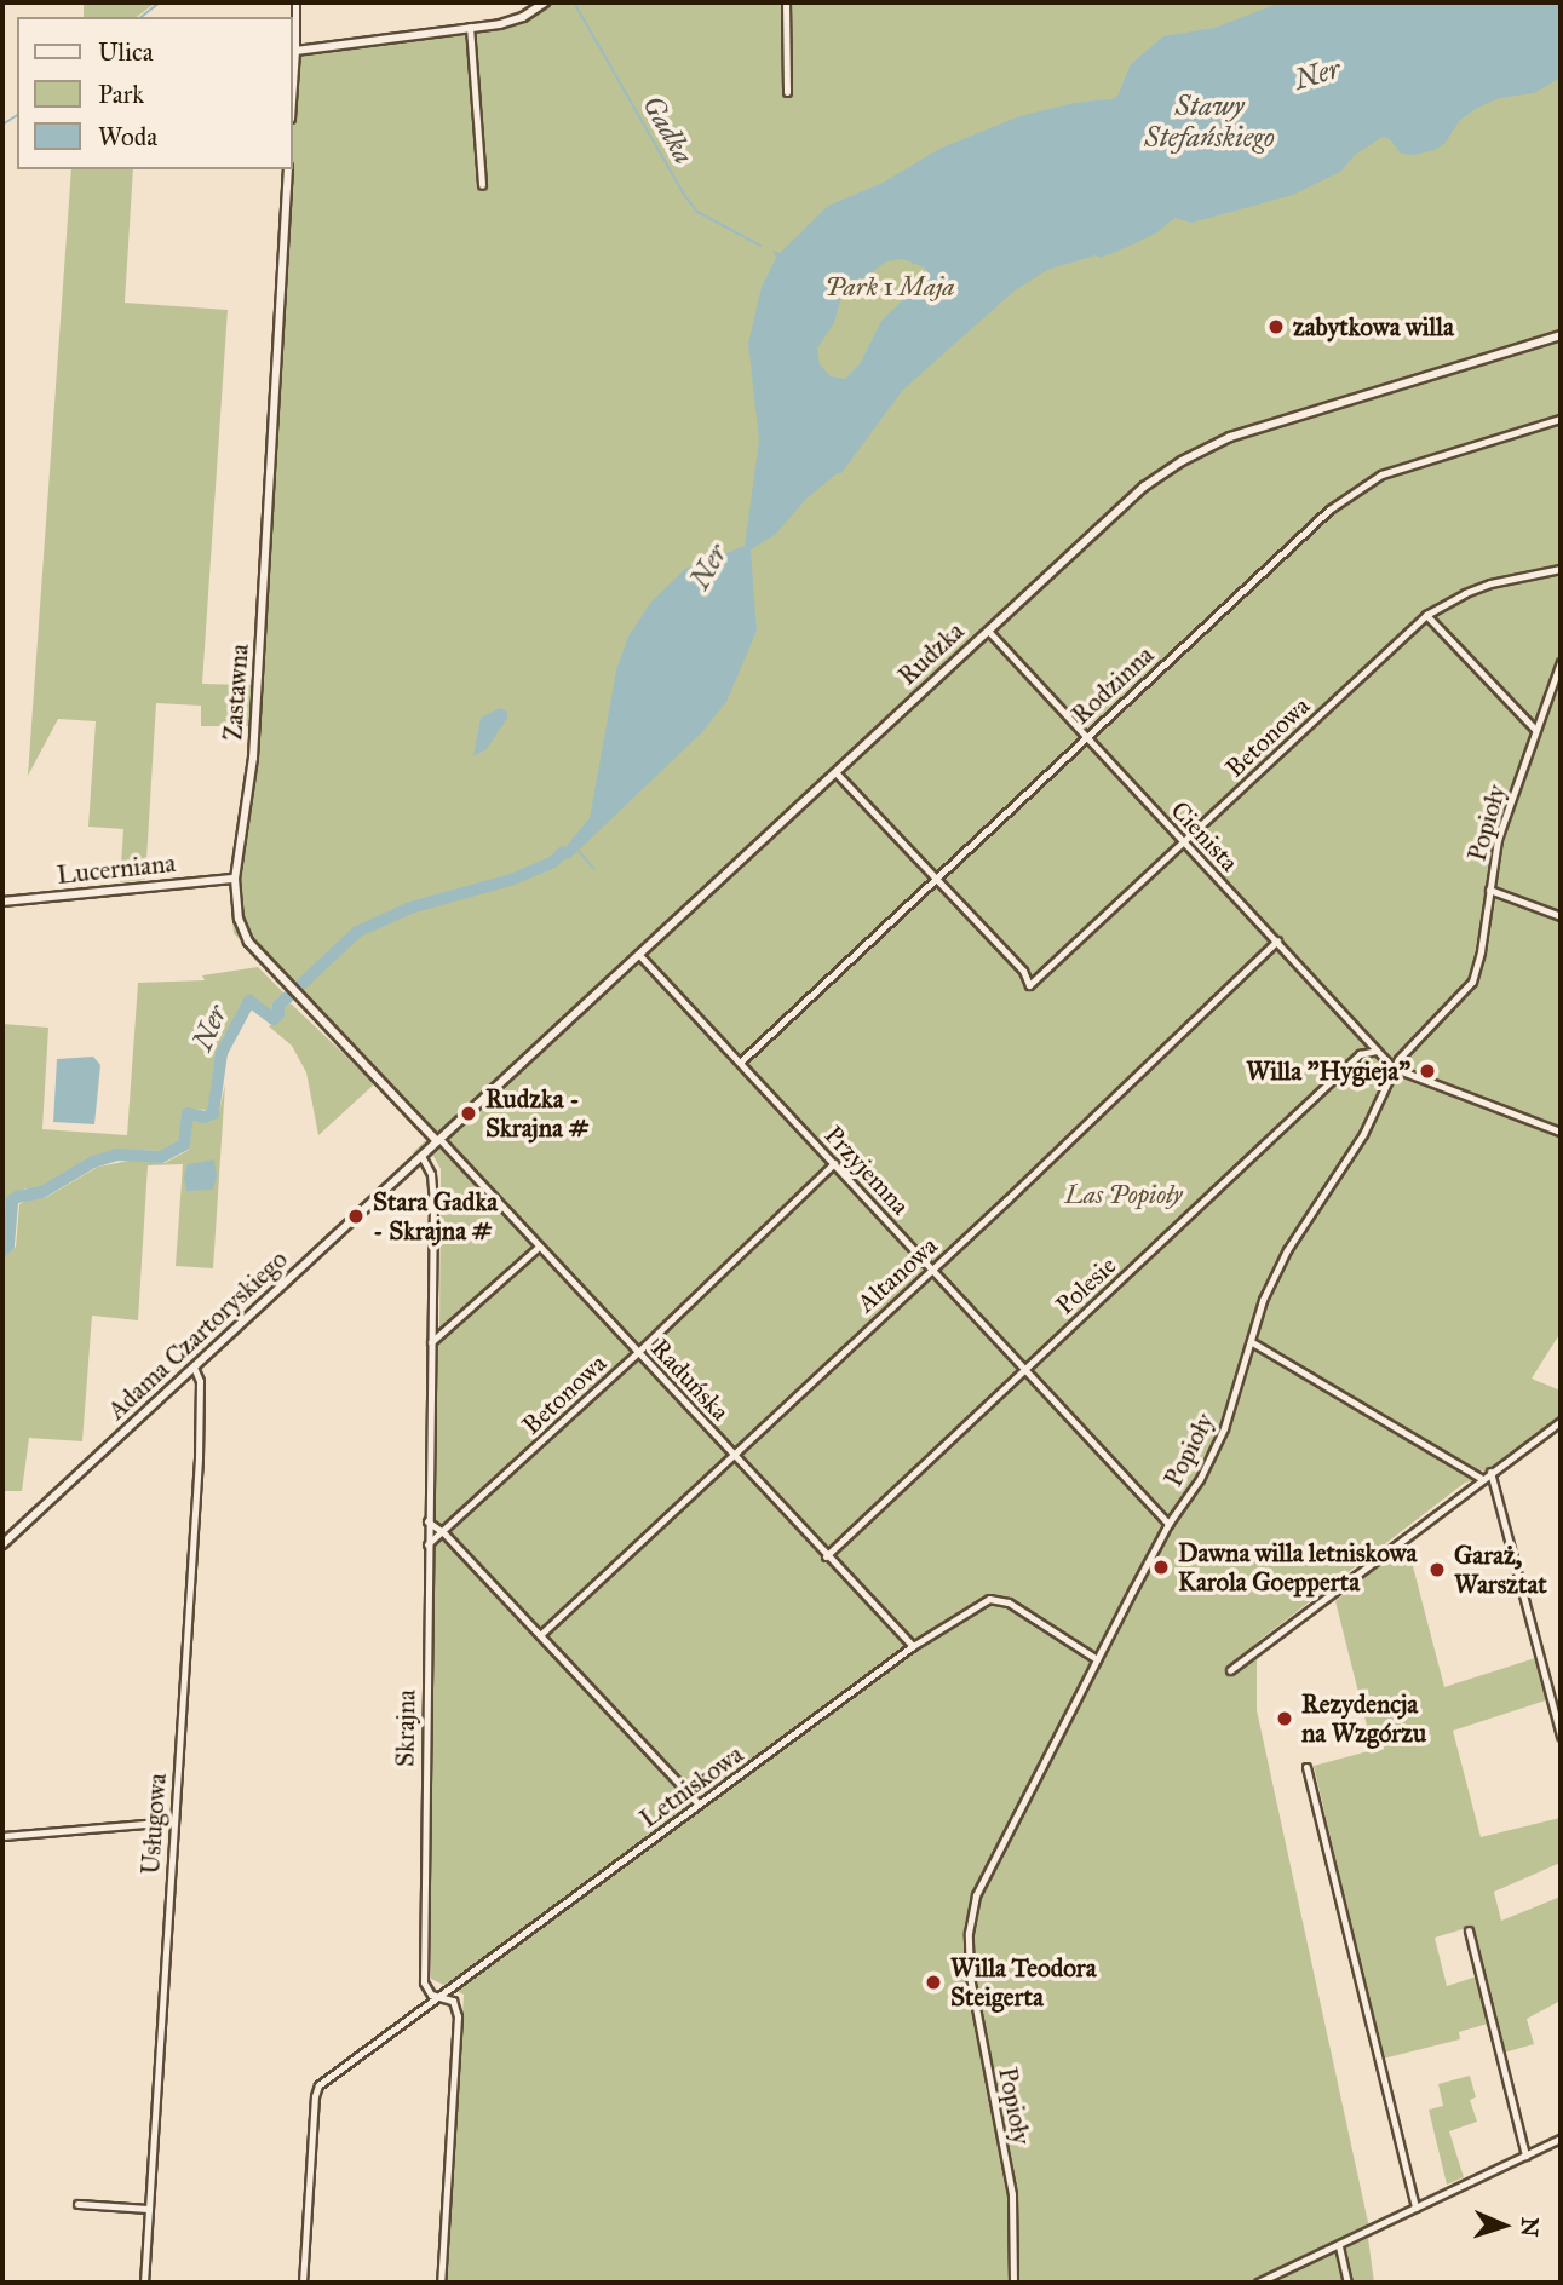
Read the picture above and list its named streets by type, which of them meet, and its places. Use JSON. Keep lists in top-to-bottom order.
{
  "streets": {
    "street": [
      "Rudzka",
      "Rodzinna",
      "Zastawna",
      "Betonowa",
      "Popioły",
      "Cienista",
      "Lucerniana",
      "Przyjemna",
      "Altanowa",
      "Polesie",
      "Adama Czartoryskiego",
      "Raduńska",
      "Skrajna",
      "Letniskowa",
      "Usługowa"
    ]
  },
  "crossings": [
    ["Rudzka", "Zastawna"],
    ["Rudzka", "Cienista"],
    ["Rudzka", "Przyjemna"],
    ["Rudzka", "Adama Czartoryskiego"],
    ["Rudzka", "Raduńska"],
    ["Rudzka", "Skrajna"],
    ["Rodzinna", "Betonowa"],
    ["Rodzinna", "Cienista"],
    ["Rodzinna", "Przyjemna"],
    ["Zastawna", "Lucerniana"],
    ["Zastawna", "Raduńska"],
    ["Betonowa", "Cienista"],
    ["Betonowa", "Przyjemna"],
    ["Betonowa", "Raduńska"],
    ["Betonowa", "Skrajna"],
    ["Popioły", "Cienista"],
    ["Popioły", "Przyjemna"],
    ["Popioły", "Letniskowa"],
    ["Cienista", "Altanowa"],
    ["Cienista", "Polesie"],
    ["Przyjemna", "Altanowa"],
    ["Przyjemna", "Polesie"],
    ["Altanowa", "Raduńska"],
    ["Polesie", "Raduńska"],
    ["Adama Czartoryskiego", "Skrajna"],
    ["Adama Czartoryskiego", "Usługowa"],
    ["Raduńska", "Letniskowa"],
    ["Skrajna", "Letniskowa"]
  ],
  "water": ["Ner", "Stawy Stefańskiego", "Gadka"],
  "parks": ["Park 1 Maja", "Las Popioły"],
  "places": [
    "zabytkowa willa",
    "Willa \"Hygieja\"",
    "Rudzka - Skrajna #",
    "Stara Gadka - Skrajna #",
    "Dawna willa letniskowa Karola Goepperta",
    "Garaż, Warsztat",
    "Rezydencja na Wzgórzu",
    "Willa Teodora Steigerta"
  ],
  "legend": ["Ulica", "Park", "Woda"],
  "north": "right"
}
